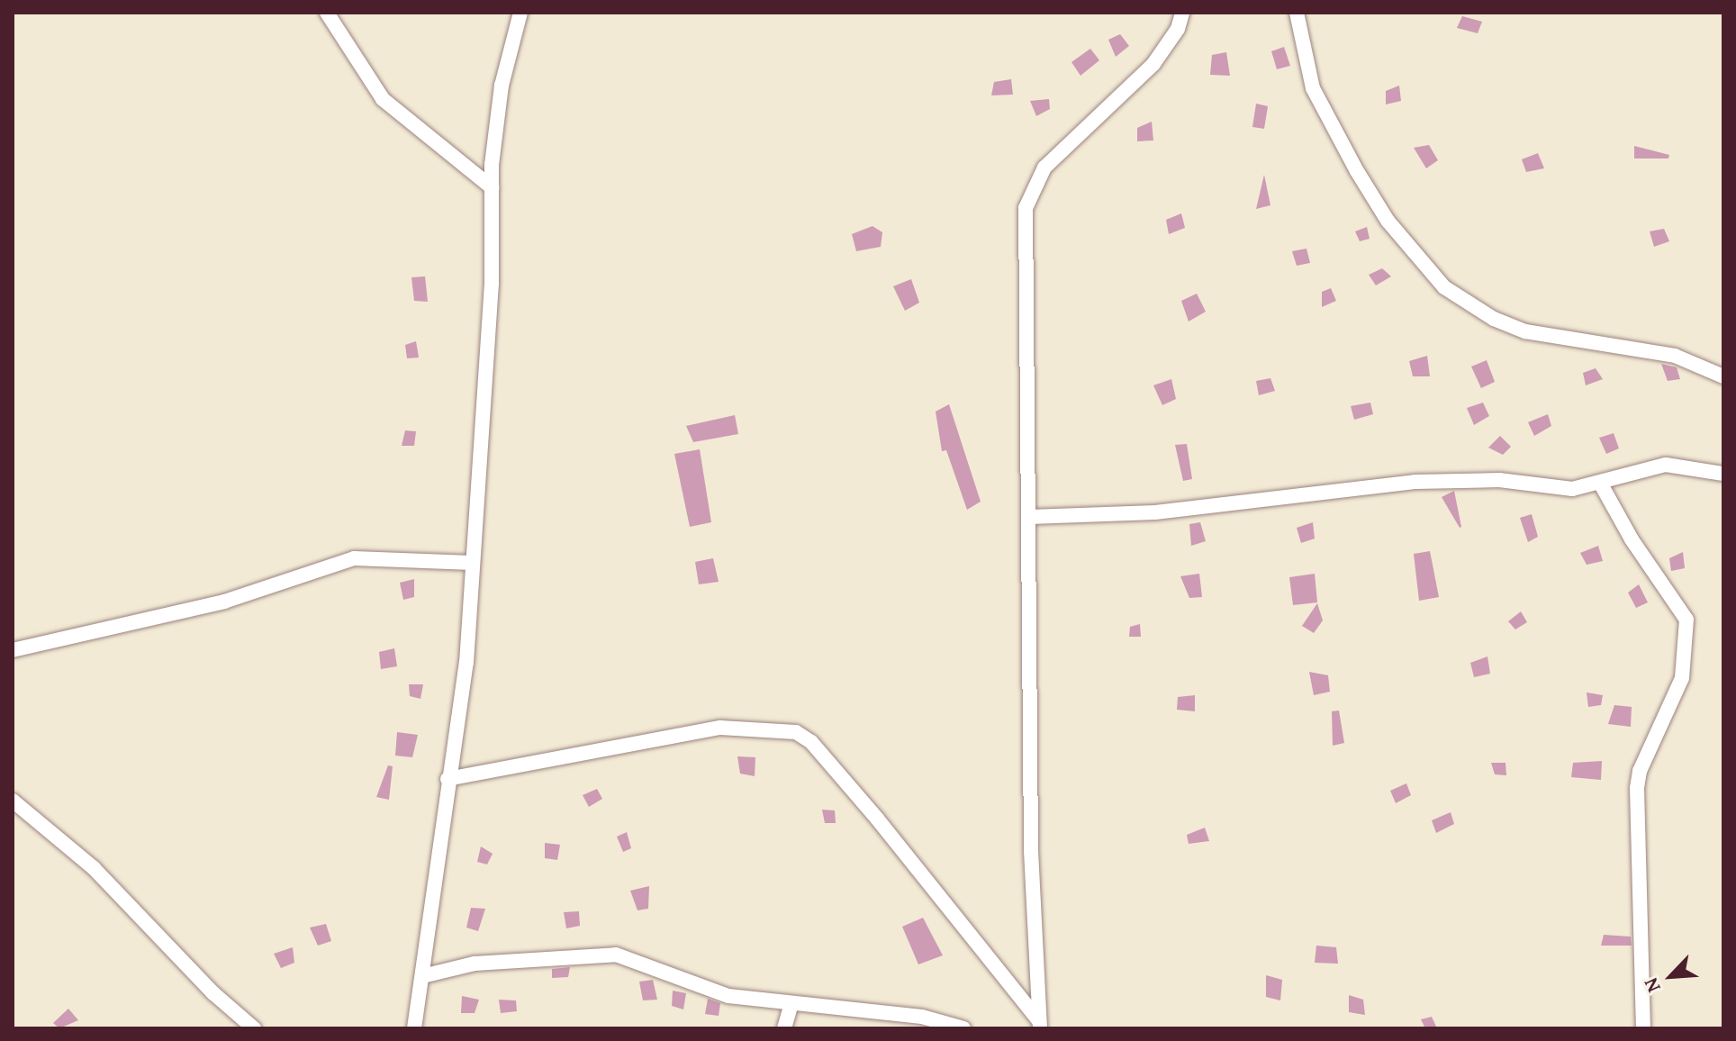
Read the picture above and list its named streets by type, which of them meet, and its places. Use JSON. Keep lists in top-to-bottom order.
{
  "north": "bottom left"
}
